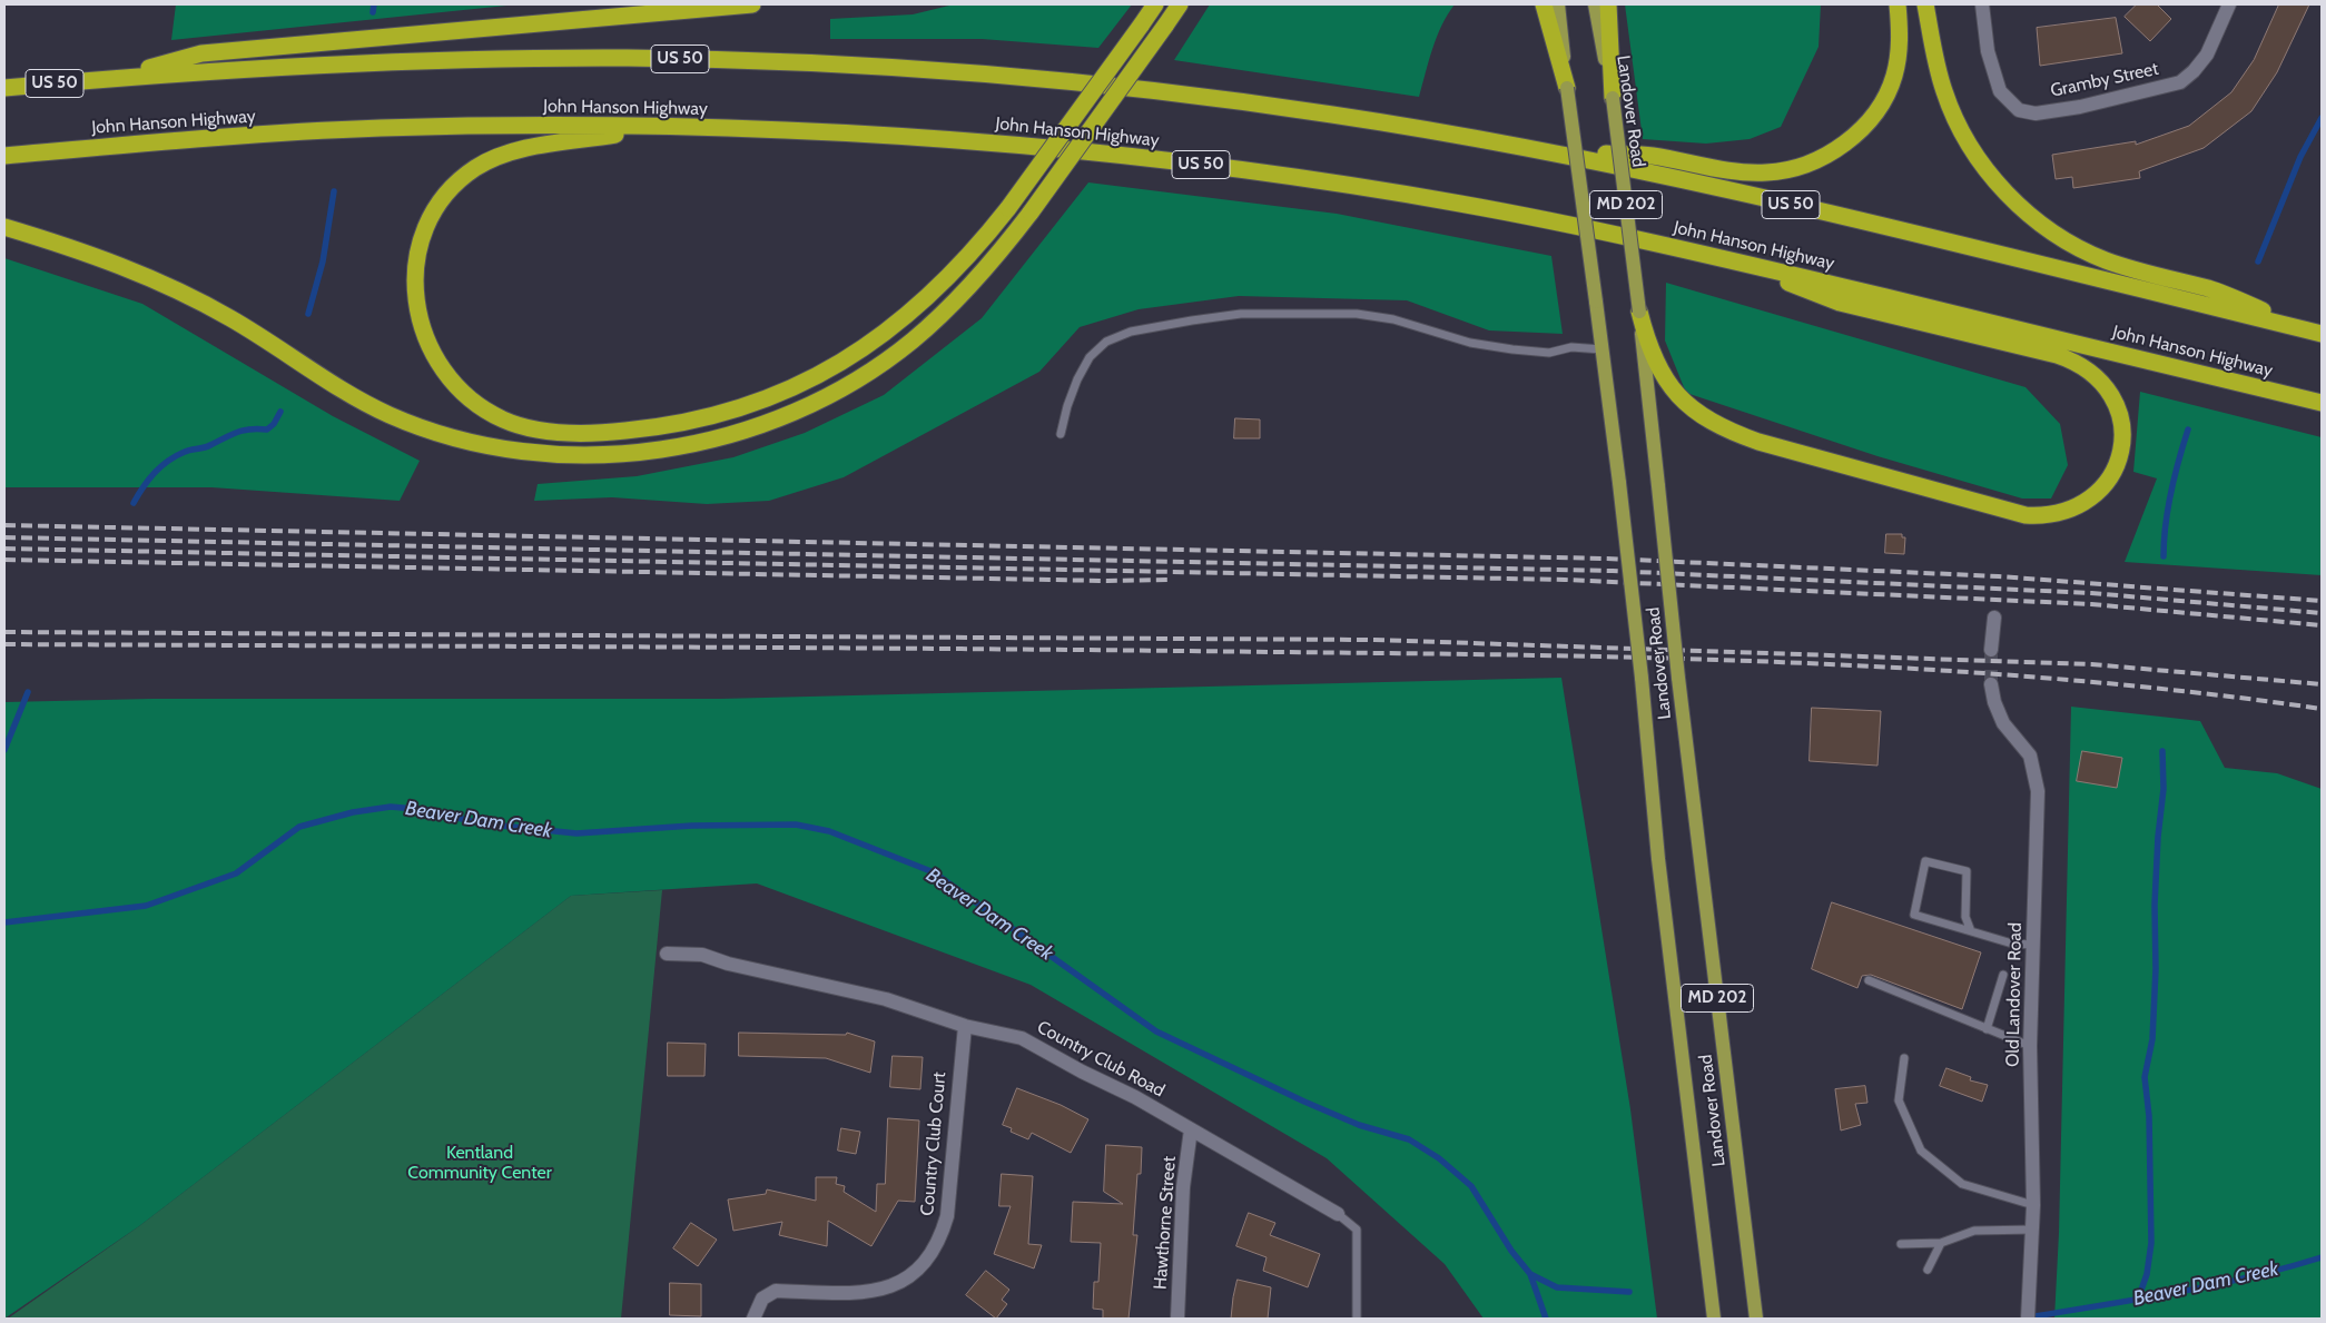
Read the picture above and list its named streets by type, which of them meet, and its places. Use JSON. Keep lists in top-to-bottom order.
{
  "streets": {
    "highway": ["US 50", "John Hanson Highway"],
    "main road": ["Landover Road", "MD 202"],
    "street": [
      "Gramby Street",
      "Old Landover Road",
      "Country Club Road",
      "Country Club Court",
      "Hawthorne Street"
    ]
  },
  "crossings": [
    ["Country Club Road", "Country Club Court"],
    ["Country Club Road", "Hawthorne Street"]
  ],
  "water": ["Beaver Dam Creek"],
  "parks": ["Kentland Community Center"]
}
